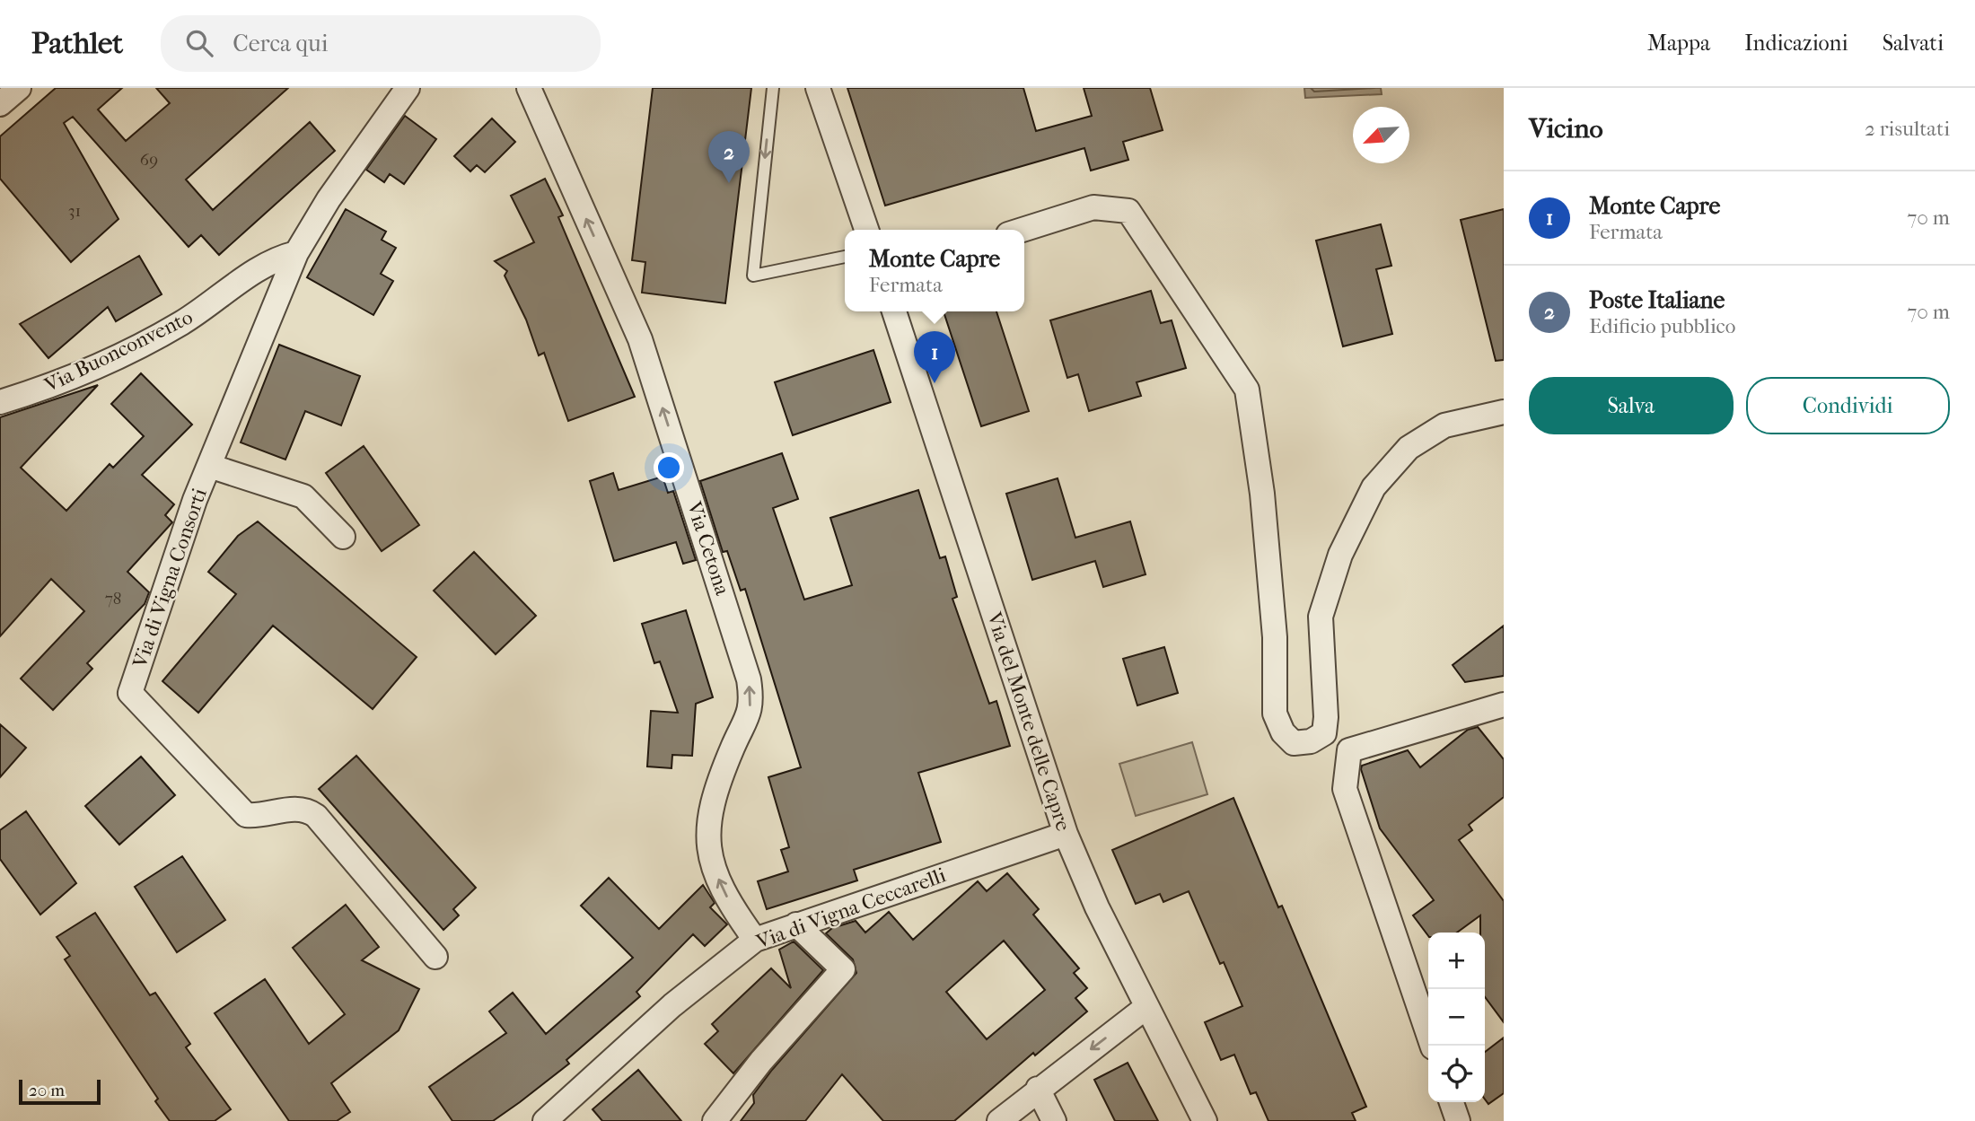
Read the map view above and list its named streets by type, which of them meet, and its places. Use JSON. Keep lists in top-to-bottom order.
{
  "streets": {
    "street": [
      "Via Buonconvento",
      "Via Cetona",
      "Via di Vigna Consorti",
      "Via del Monte delle Capre",
      "Via di Vigna Ceccarelli"
    ]
  },
  "crossings": [
    ["Via Buonconvento", "Via di Vigna Consorti"],
    ["Via Cetona", "Via di Vigna Ceccarelli"],
    ["Via del Monte delle Capre", "Via di Vigna Ceccarelli"]
  ],
  "one_way": ["Via Cetona"],
  "house_numbers": ["69", "31", "78"],
  "scale_bar": "20 m",
  "north": "bottom left",
  "page": {
    "header": "Pathlet",
    "search": "Cerca qui",
    "nav": ["Mappa", "Indicazioni", "Salvati"],
    "heading": ["Vicino", "2 risultati"],
    "pins": ["2", "1"],
    "list": [
      {
        "mark": "1",
        "name": "Monte Capre",
        "note": "Fermata",
        "value": "70 m"
      },
      {
        "mark": "2",
        "name": "Poste Italiane",
        "note": "Edificio pubblico",
        "value": "70 m"
      }
    ],
    "popup": ["Monte Capre", "Fermata"],
    "buttons": ["Salva", "Condividi"],
    "map_buttons": ["+", "−"],
    "scale": "20 m"
  }
}
